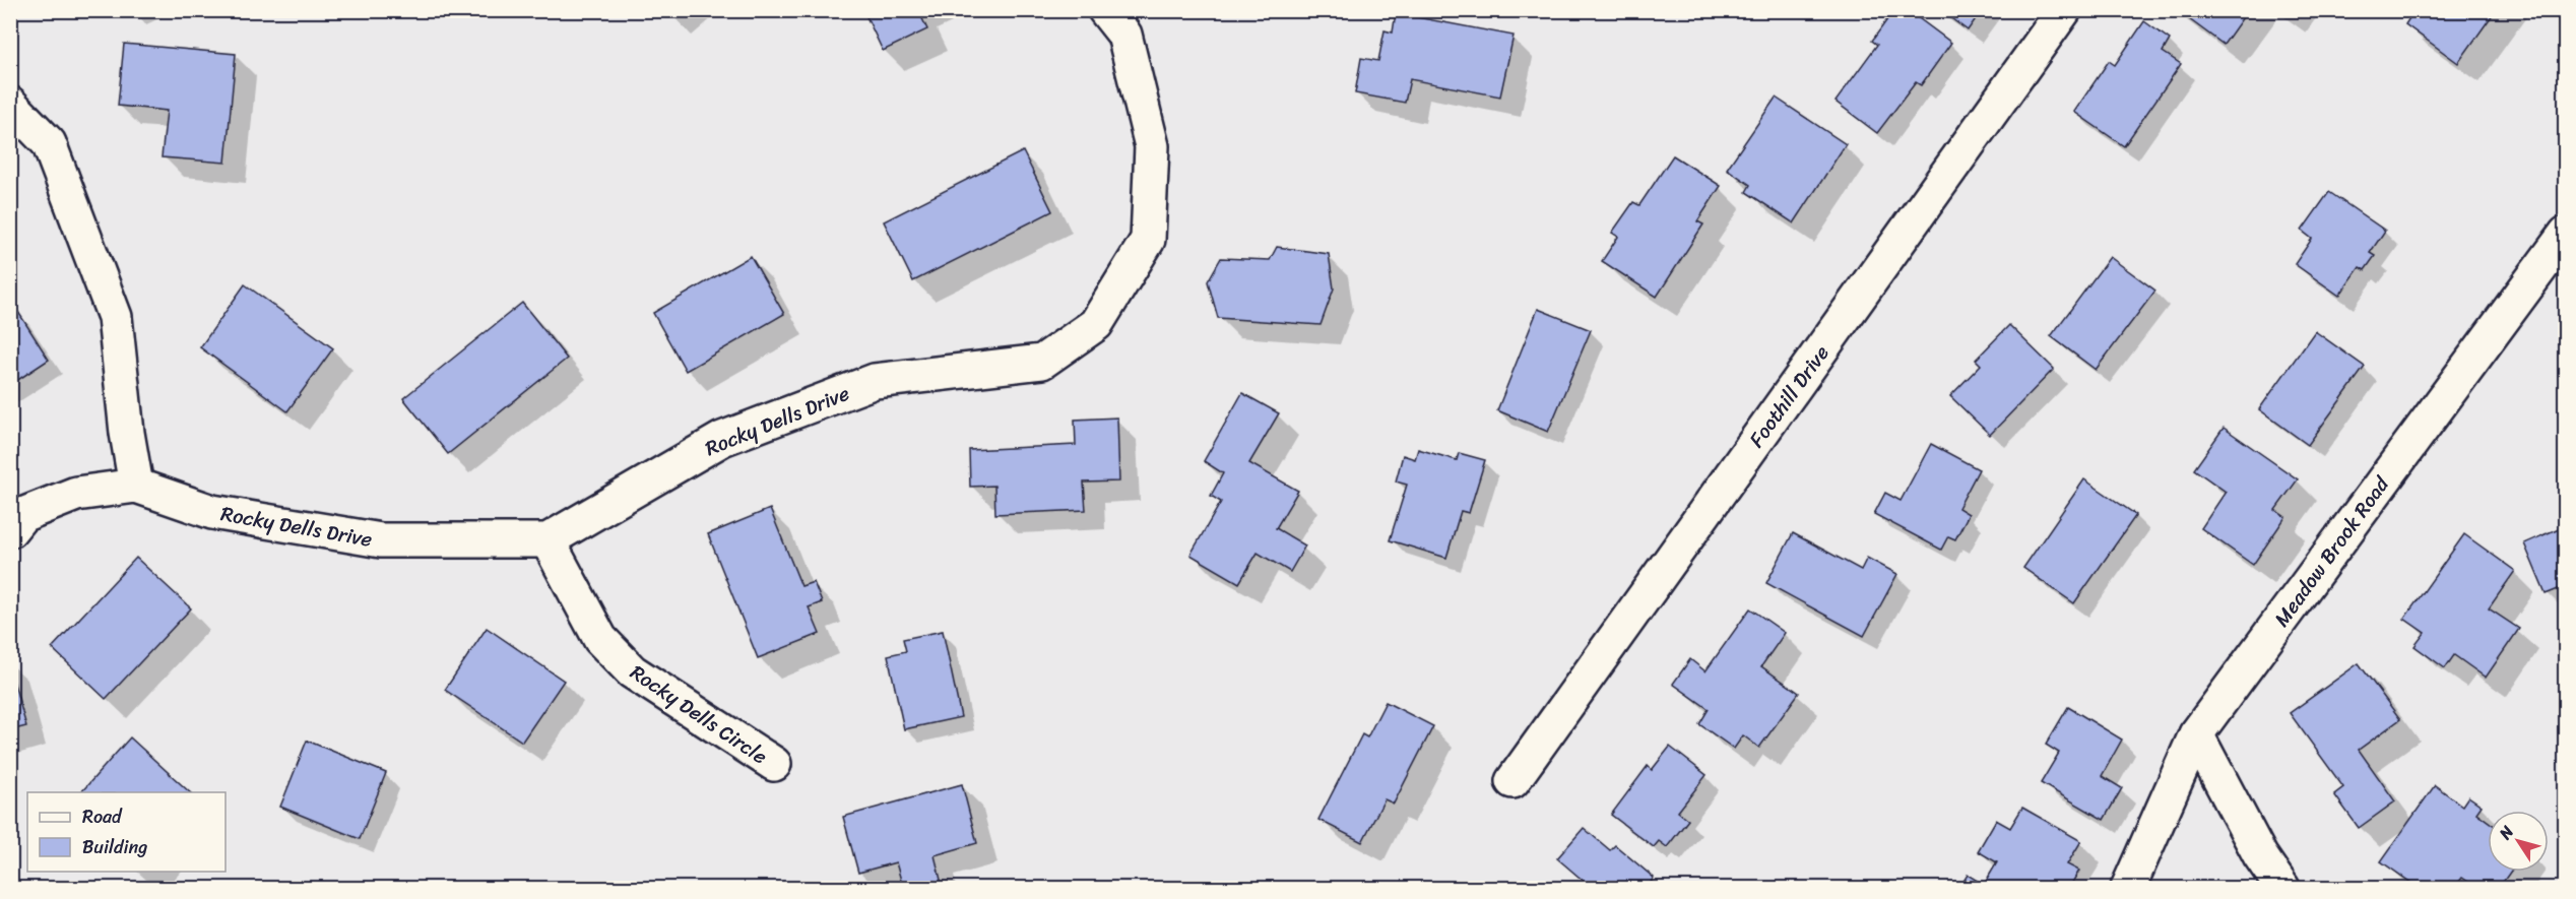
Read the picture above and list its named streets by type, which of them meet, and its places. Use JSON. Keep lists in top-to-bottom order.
{
  "streets": {
    "street": [
      "Foothill Drive",
      "Rocky Dells Drive",
      "Meadow Brook Road",
      "Rocky Dells Circle"
    ]
  },
  "crossings": [
    ["Rocky Dells Drive", "Rocky Dells Circle"]
  ],
  "legend": ["Road", "Building"],
  "north": "top left"
}
